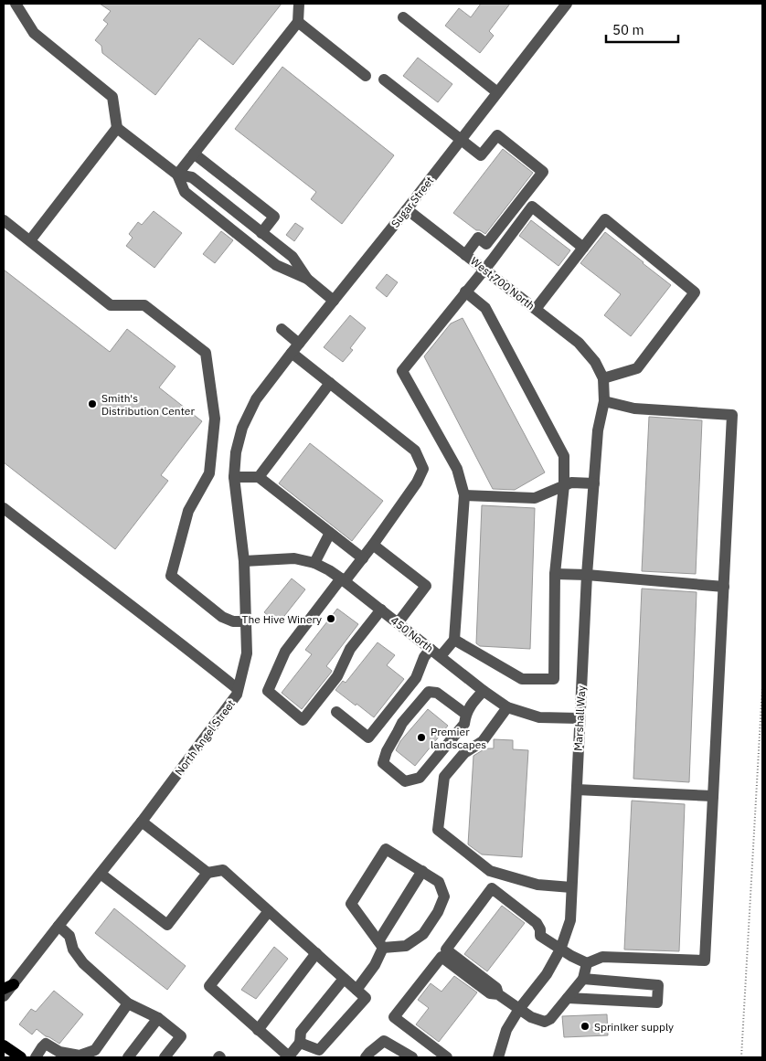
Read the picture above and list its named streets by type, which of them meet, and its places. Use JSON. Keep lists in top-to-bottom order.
{
  "streets": {
    "street": [
      "Sugar Street",
      "West 700 North",
      "450 North",
      "Marshall Way",
      "North Angel Street"
    ]
  },
  "crossings": [
    ["Sugar Street", "West 700 North"],
    ["Sugar Street", "North Angel Street"],
    ["West 700 North", "Marshall Way"],
    ["450 North", "Marshall Way"],
    ["450 North", "North Angel Street"]
  ],
  "places": [
    "Smith's Distribution Center",
    "The Hive Winery",
    "Premier landscapes",
    "Sprinlker supply"
  ],
  "scale_bar": "50 m"
}
